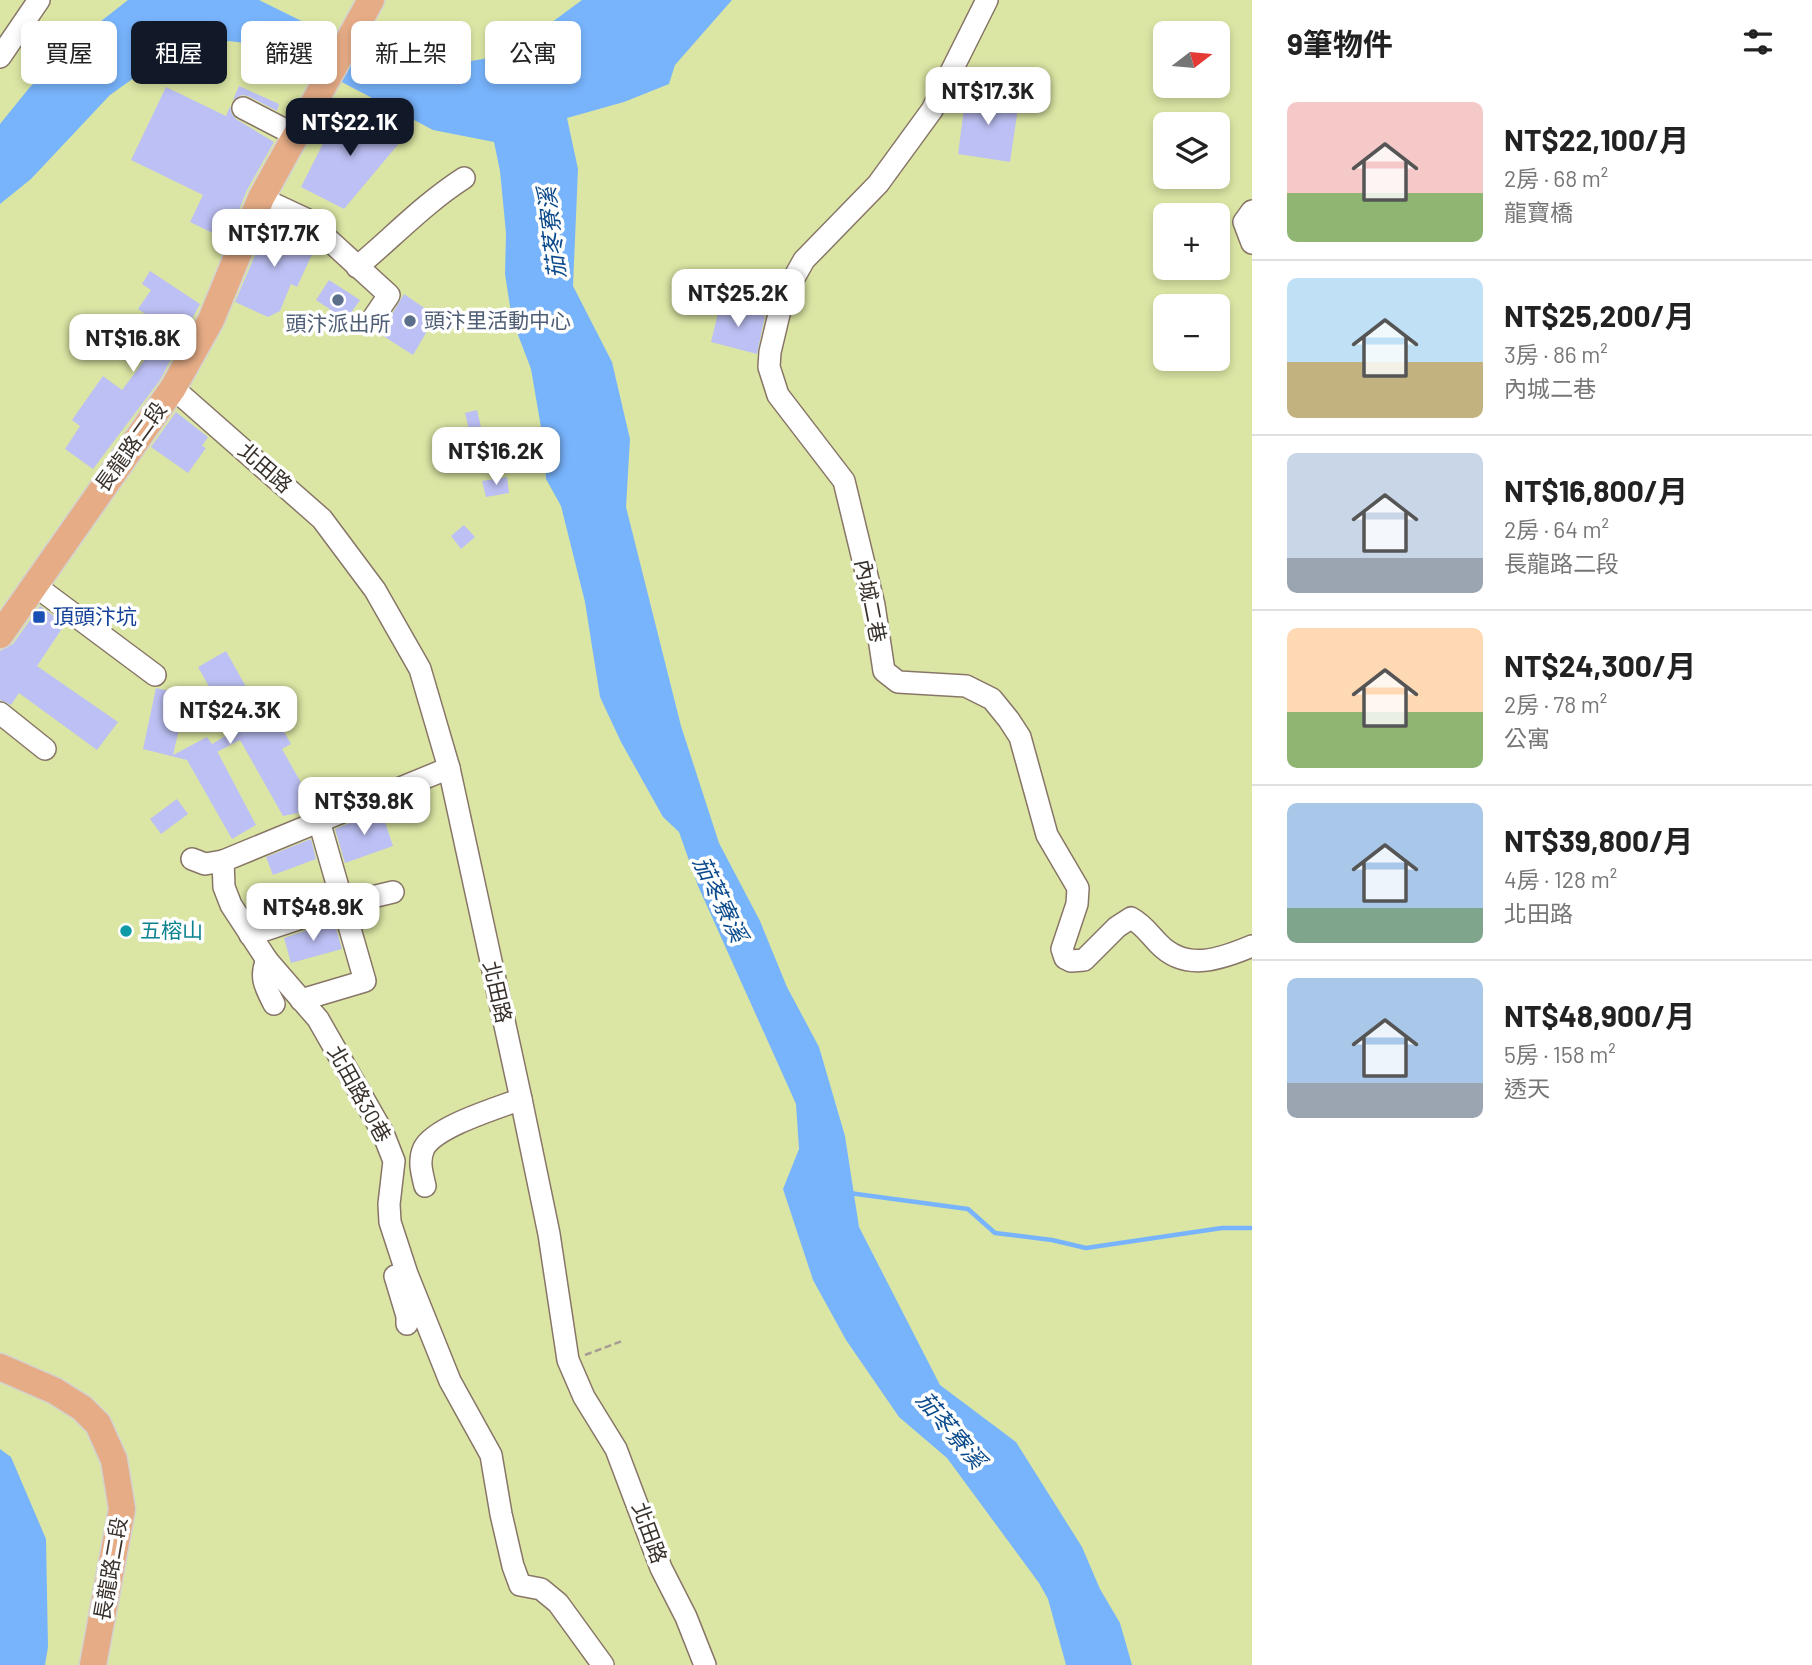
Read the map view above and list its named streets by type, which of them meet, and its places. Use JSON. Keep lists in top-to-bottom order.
{
  "streets": {
    "main road": ["長龍路二段"],
    "street": ["北田路", "內城二巷", "北田路30巷"]
  },
  "crossings": [
    ["長龍路二段", "北田路"]
  ],
  "water": ["茄苳寮溪"],
  "places": {
    "other": ["頭汴派出所", "頭汴里活動中心", "五榕山"],
    "transit": ["頂頭汴坑"]
  },
  "north": "right",
  "page": {
    "heading": "9筆物件",
    "map_buttons": ["+", "−"],
    "chip": [
      "買屋",
      "租屋",
      "篩選",
      "新上架",
      "公寓"
    ],
    "price": [
      "NT$17.3K",
      "NT$22.1K",
      "NT$17.7K",
      "NT$25.2K",
      "NT$16.8K",
      "NT$16.2K",
      "NT$24.3K",
      "NT$39.8K",
      "NT$48.9K"
    ],
    "list": [
      {
        "name": "NT$22,100/月",
        "note": "2房 · 68 m² · 龍寶橋"
      },
      {
        "name": "NT$25,200/月",
        "note": "3房 · 86 m² · 內城二巷"
      },
      {
        "name": "NT$16,800/月",
        "note": "2房 · 64 m² · 長龍路二段"
      },
      {
        "name": "NT$24,300/月",
        "note": "2房 · 78 m² · 公寓"
      },
      {
        "name": "NT$39,800/月",
        "note": "4房 · 128 m² · 北田路"
      },
      {
        "name": "NT$48,900/月",
        "note": "5房 · 158 m² · 透天"
      }
    ]
  }
}
